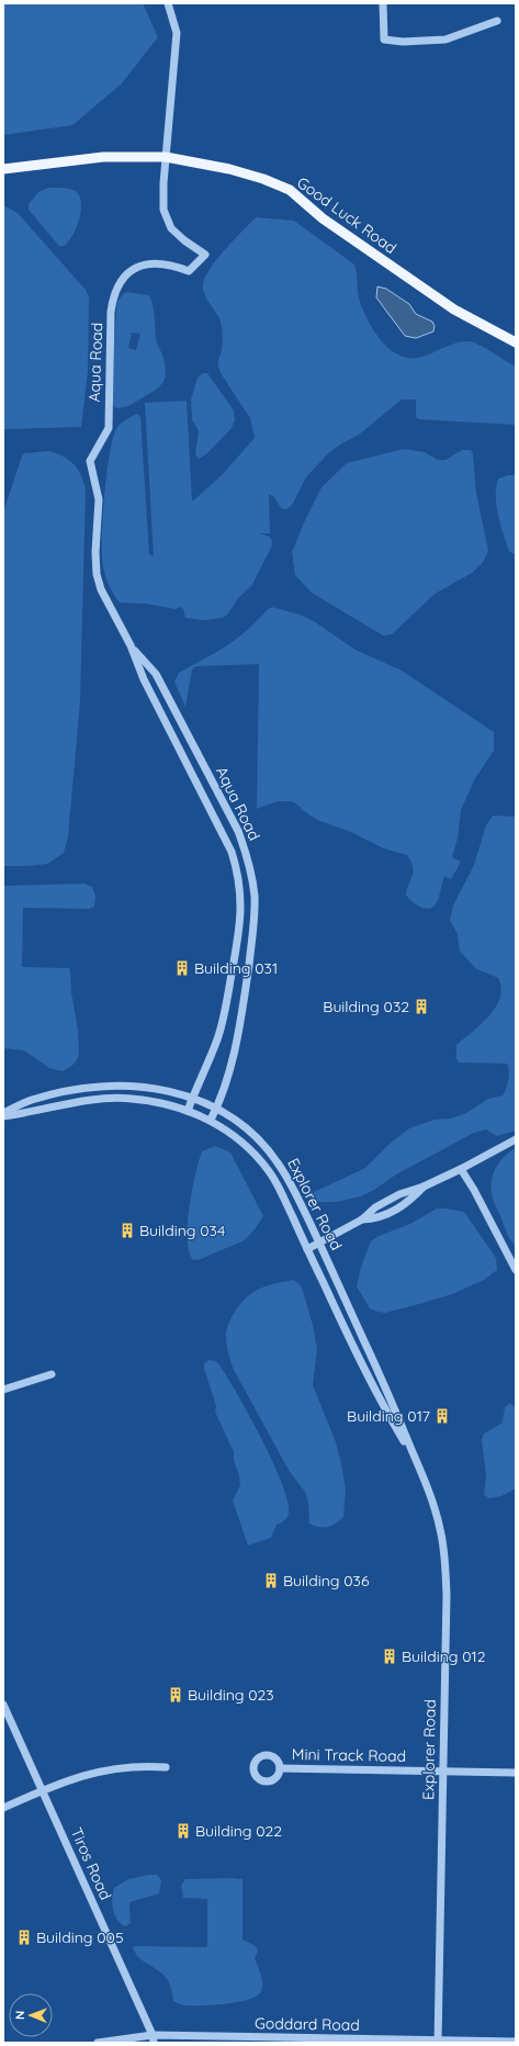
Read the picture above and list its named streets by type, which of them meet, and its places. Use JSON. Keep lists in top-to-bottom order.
{
  "streets": {
    "main road": ["Good Luck Road"],
    "street": [
      "Aqua Road",
      "Explorer Road",
      "Mini Track Road",
      "Tiros Road",
      "Goddard Road"
    ]
  },
  "crossings": [
    ["Good Luck Road", "Aqua Road"],
    ["Aqua Road", "Explorer Road"],
    ["Explorer Road", "Mini Track Road"],
    ["Explorer Road", "Goddard Road"],
    ["Tiros Road", "Goddard Road"]
  ],
  "places": {
    "building": [
      "Building 031",
      "Building 032",
      "Building 034",
      "Building 017",
      "Building 036",
      "Building 012",
      "Building 023",
      "Building 022",
      "Building 005"
    ]
  },
  "north": "left"
}
